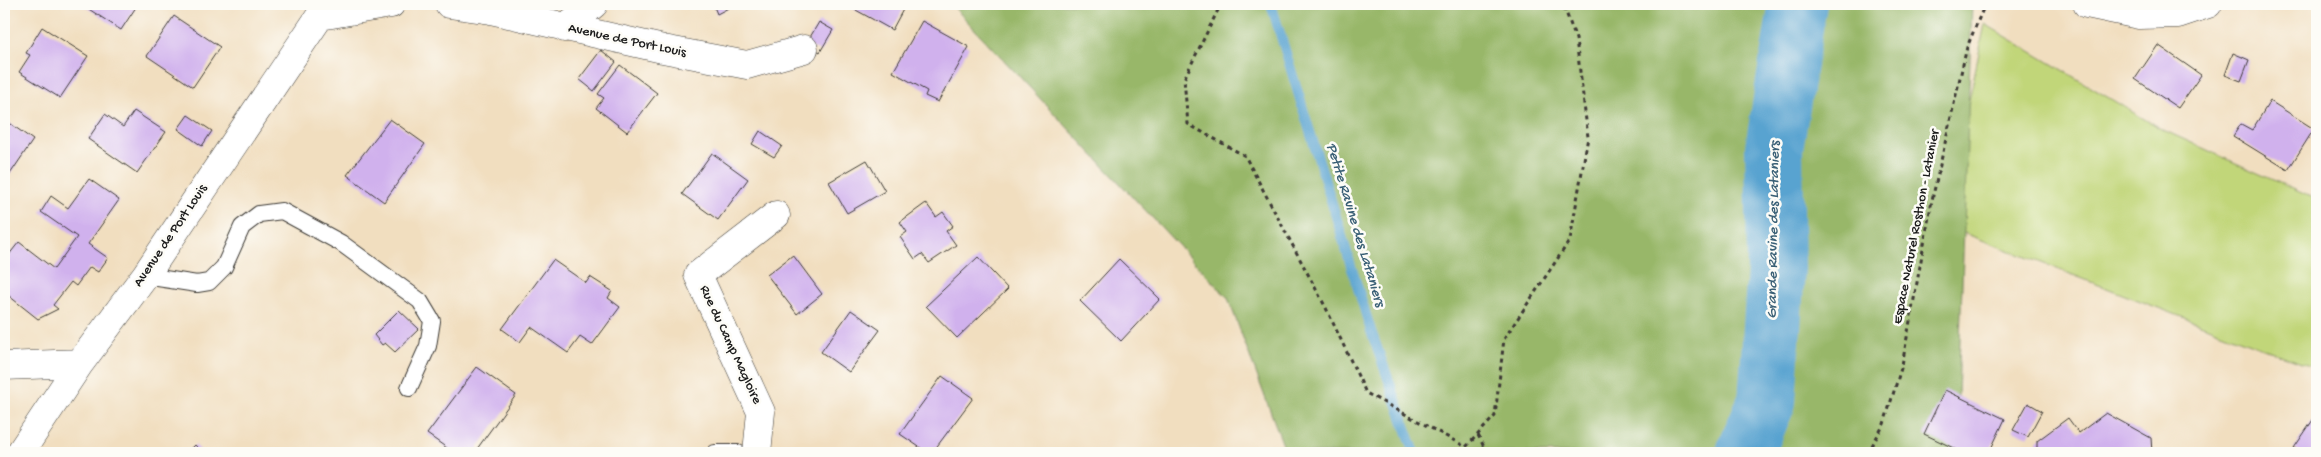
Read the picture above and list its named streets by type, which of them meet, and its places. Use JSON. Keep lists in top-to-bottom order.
{
  "streets": {
    "street": ["Avenue de Port Louis", "Rue du Camp Magloire"],
    "path": ["Espace Naturel Rosthon - Latanier"]
  },
  "water": ["Petite Ravine des Lataniers", "Grande Ravine des Lataniers"]
}
